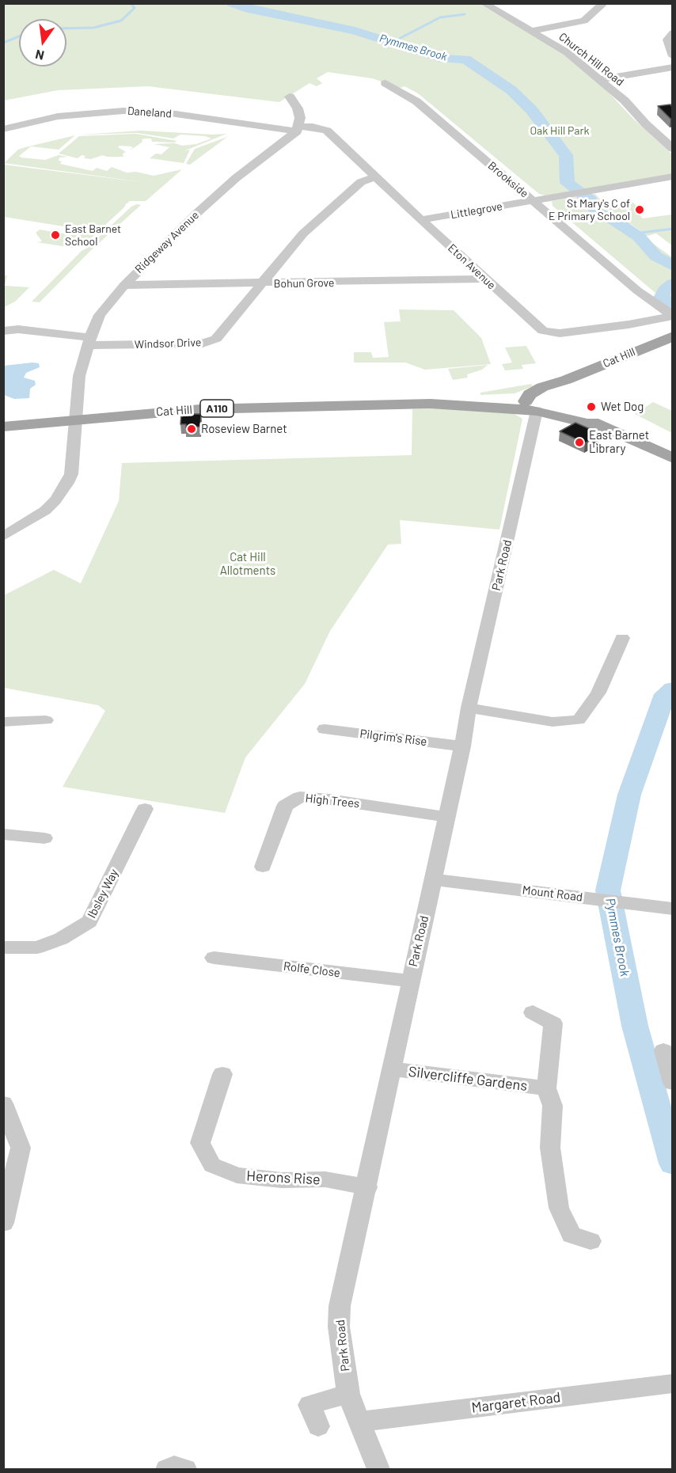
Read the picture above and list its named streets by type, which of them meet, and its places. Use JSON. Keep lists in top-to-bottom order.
{
  "streets": {
    "main road": ["Cat Hill", "A110"],
    "street": [
      "Church Hill Road",
      "Daneland",
      "Brookside",
      "Littlegrove",
      "Ridgeway Avenue",
      "Eton Avenue",
      "Bohun Grove",
      "Windsor Drive",
      "Park Road",
      "Pilgrim's Rise",
      "High Trees",
      "Ibsley Way",
      "Mount Road",
      "Rolfe Close",
      "Silvercliffe Gardens",
      "Herons Rise",
      "Margaret Road"
    ]
  },
  "crossings": [
    ["Daneland", "Ridgeway Avenue"],
    ["Daneland", "Eton Avenue"],
    ["Brookside", "Littlegrove"],
    ["Brookside", "Eton Avenue"],
    ["Littlegrove", "Eton Avenue"],
    ["Ridgeway Avenue", "Eton Avenue"],
    ["Ridgeway Avenue", "Bohun Grove"],
    ["Ridgeway Avenue", "Windsor Drive"],
    ["Ridgeway Avenue", "Cat Hill"],
    ["Eton Avenue", "Bohun Grove"],
    ["Eton Avenue", "Windsor Drive"],
    ["Bohun Grove", "Windsor Drive"],
    ["Cat Hill", "A110"],
    ["Cat Hill", "Park Road"],
    ["A110", "Park Road"],
    ["Park Road", "Pilgrim's Rise"],
    ["Park Road", "High Trees"],
    ["Park Road", "Mount Road"],
    ["Park Road", "Rolfe Close"],
    ["Park Road", "Silvercliffe Gardens"],
    ["Park Road", "Herons Rise"],
    ["Park Road", "Margaret Road"]
  ],
  "water": ["Pymmes Brook"],
  "parks": ["Oak Hill Park", "Cat Hill Allotments"],
  "places": [
    "St Mary's C of E Primary School",
    "East Barnet School",
    "Wet Dog",
    "Roseview Barnet",
    "East Barnet Library"
  ],
  "north": "bottom"
}
